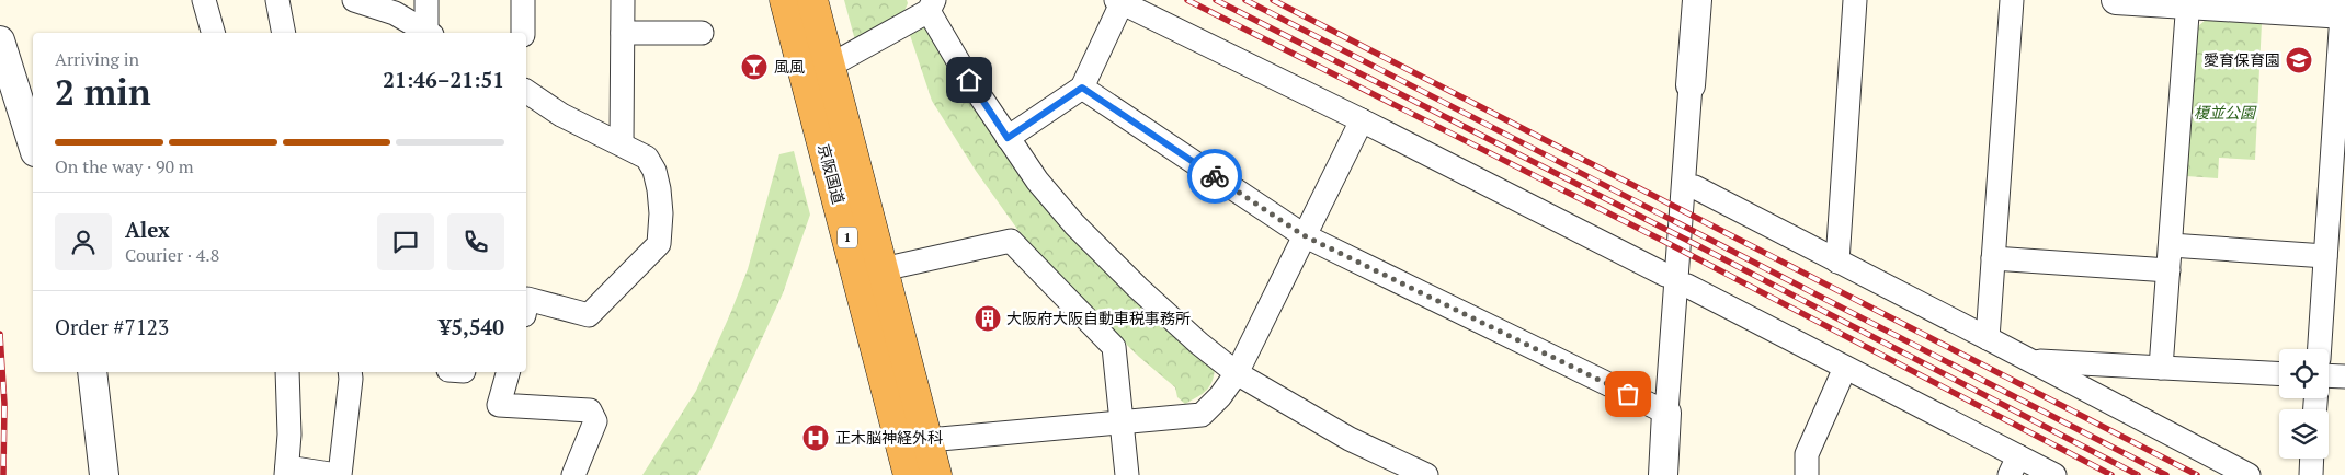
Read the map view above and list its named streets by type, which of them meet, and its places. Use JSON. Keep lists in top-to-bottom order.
{
  "streets": {
    "highway": ["京阪国道", "1"]
  },
  "parks": ["榎並公園"],
  "places": {
    "school or university": ["愛育保育園"],
    "bar": ["風風"],
    "building": ["大阪府大阪自動車税事務所"],
    "hospital": ["正木脳神経外科"]
  },
  "page": {
    "heading": ["2 min", "Arriving in", "21:46–21:51"],
    "panel": [
      "Alex",
      "Courier · 4.8",
      "Order #7123",
      "¥5,540"
    ],
    "bar": "On the way · 90 m"
  }
}
